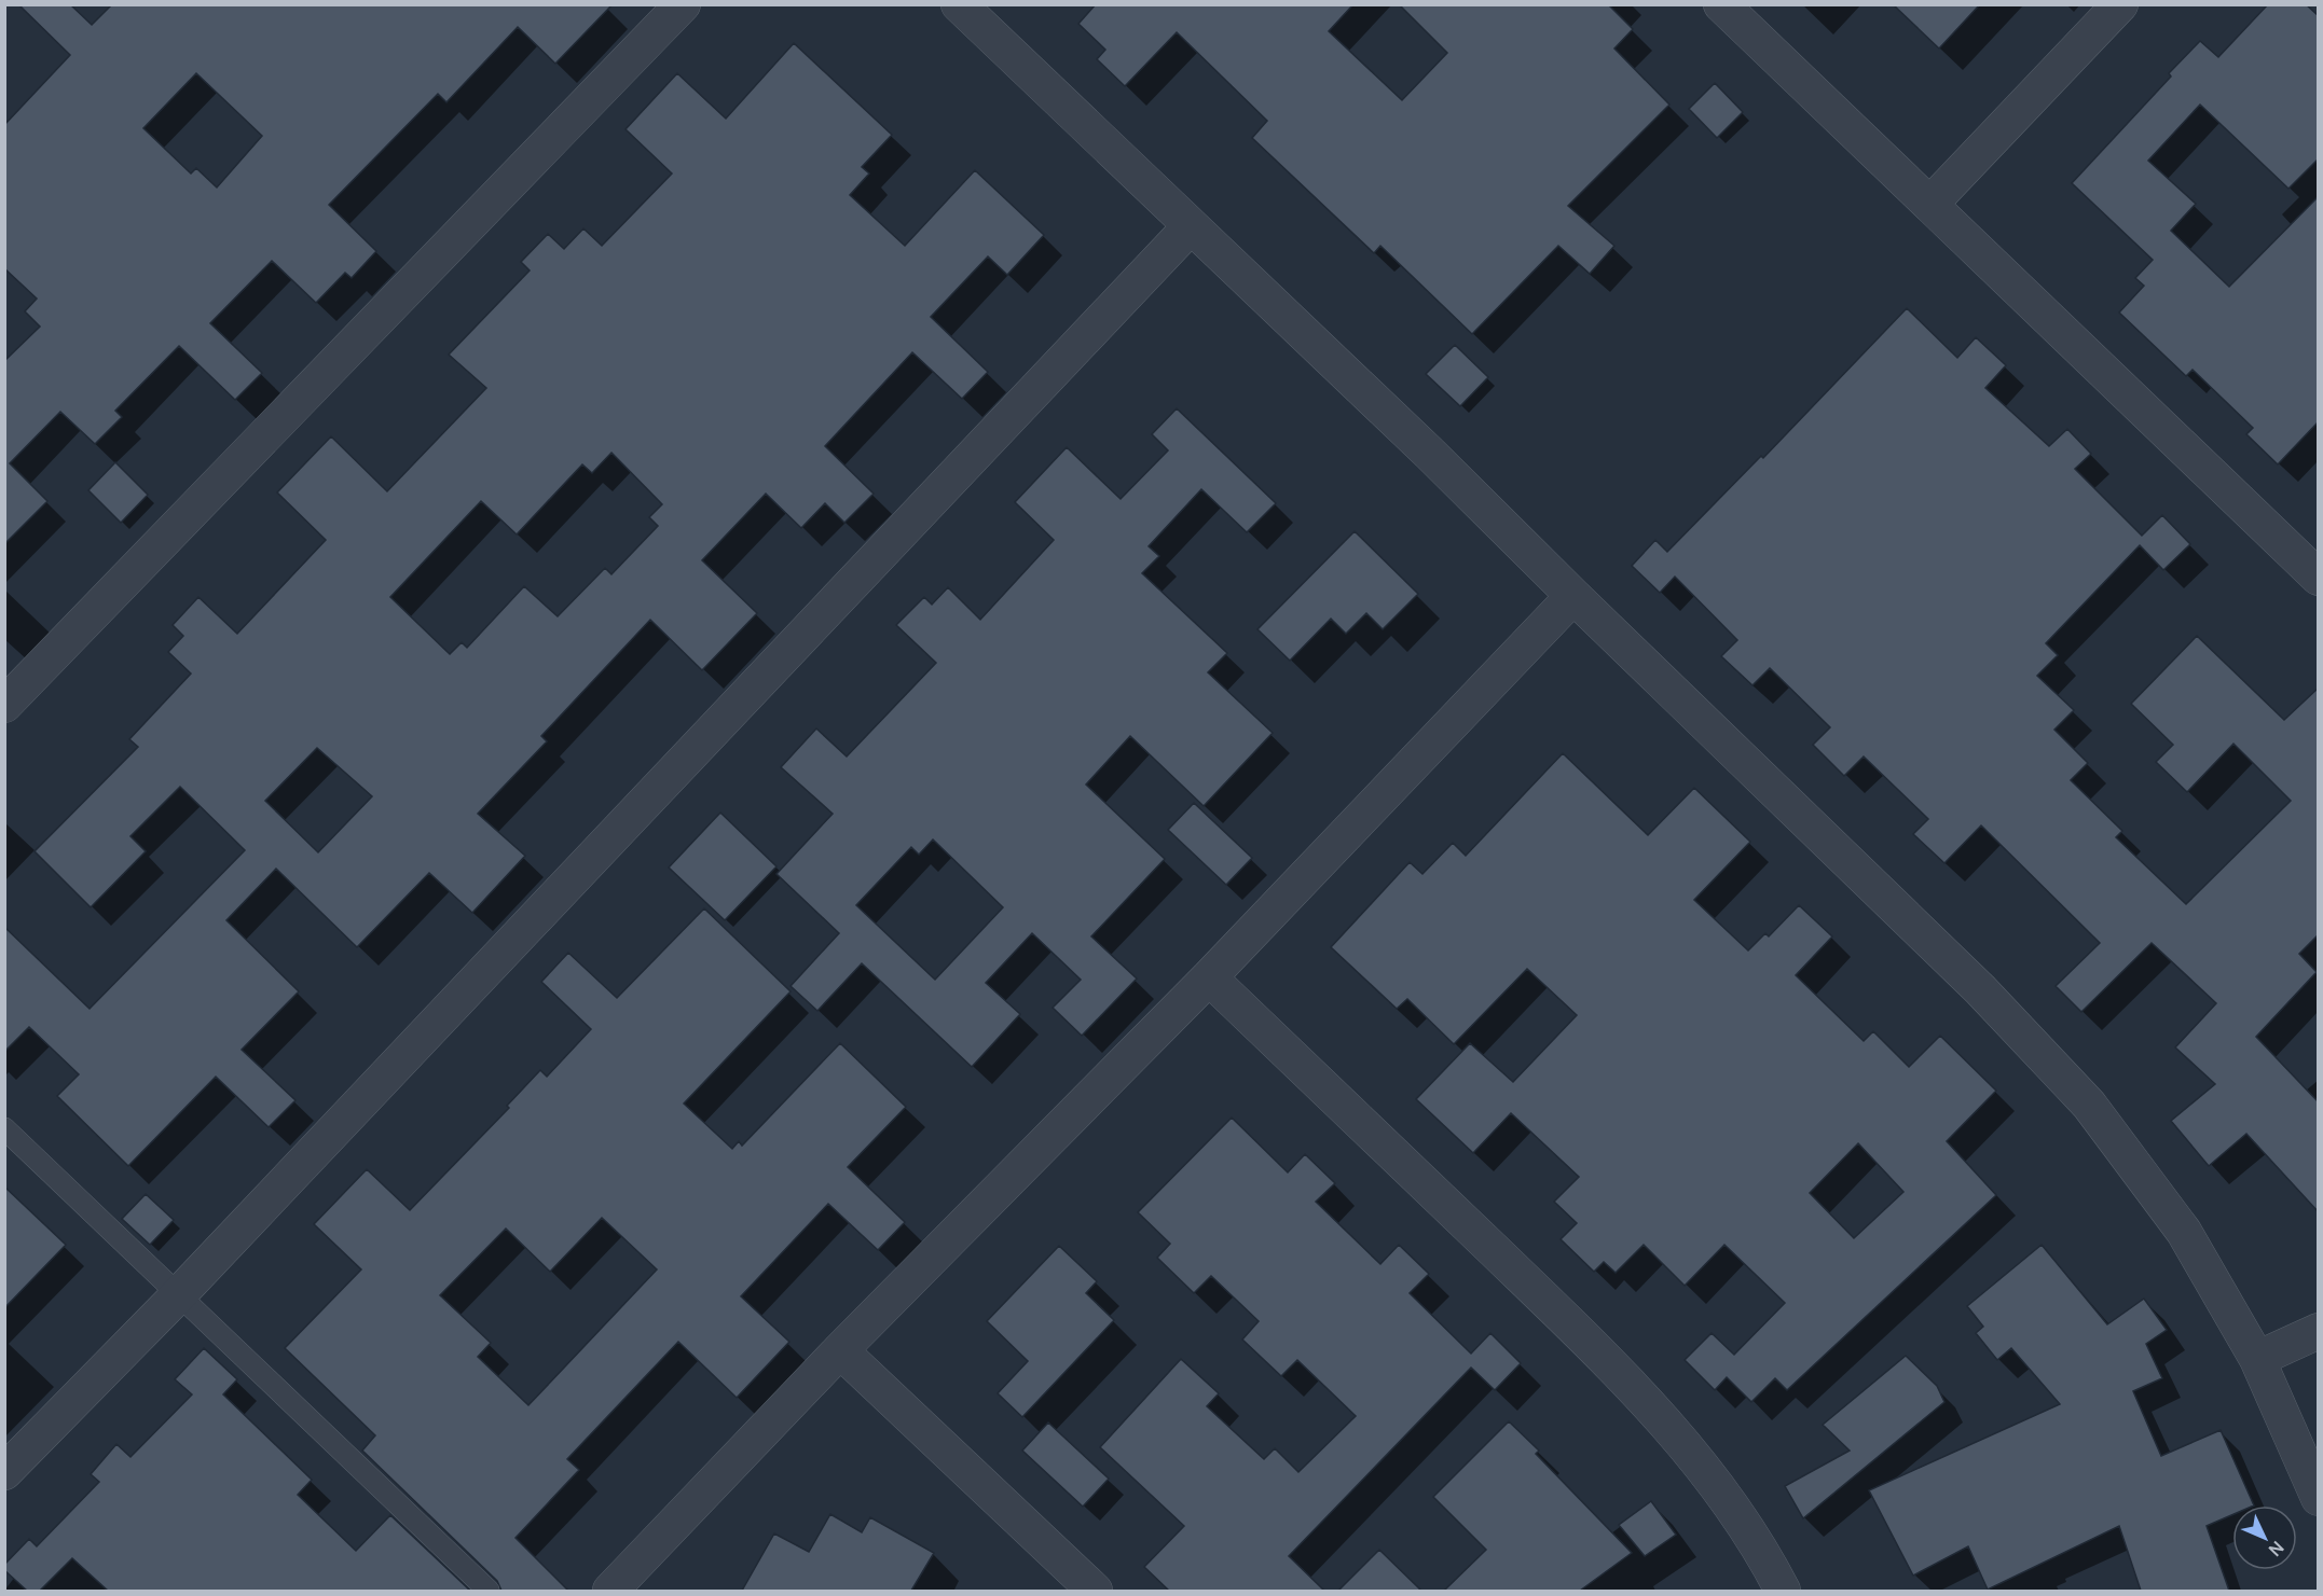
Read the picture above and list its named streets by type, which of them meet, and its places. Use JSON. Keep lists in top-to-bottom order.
{
  "north": "bottom right"
}
